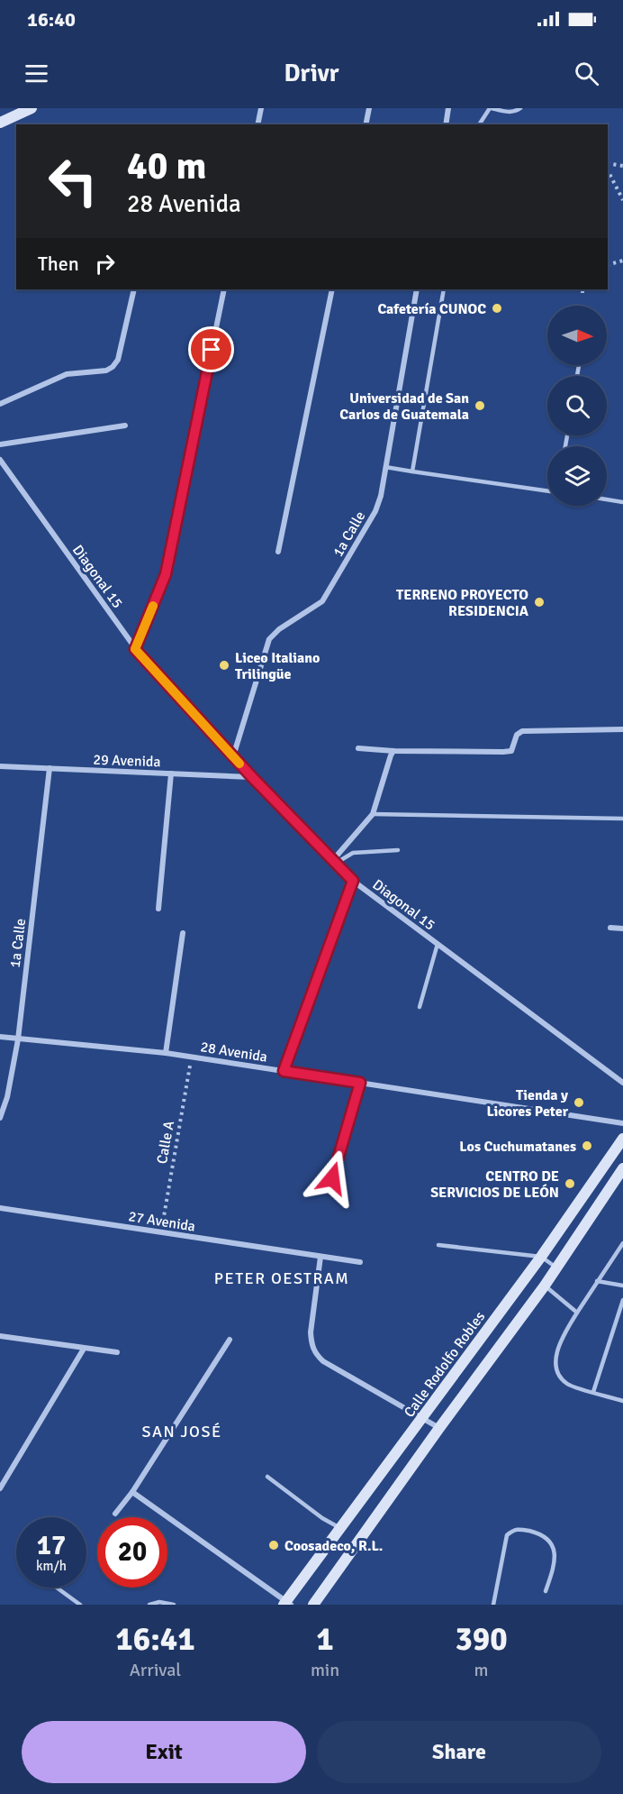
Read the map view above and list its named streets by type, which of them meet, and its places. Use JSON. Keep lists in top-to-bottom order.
{
  "streets": {
    "main road": ["Calle Rodolfo Robles"],
    "street": [
      "1a Calle",
      "Diagonal 15",
      "29 Avenida",
      "28 Avenida",
      "27 Avenida"
    ],
    "path": ["Calle A"]
  },
  "crossings": [
    ["1a Calle", "Diagonal 15"],
    ["1a Calle", "29 Avenida"],
    ["1a Calle", "28 Avenida"],
    ["Diagonal 15", "29 Avenida"],
    ["28 Avenida", "Calle A"],
    ["Calle A", "27 Avenida"]
  ],
  "districts": ["PETER OESTRAM", "SAN JOSÉ"],
  "places": [
    "Cafetería CUNOC",
    "Universidad de San Carlos de Guatemala",
    "TERRENO PROYECTO RESIDENCIA",
    "Liceo Italiano Trilingüe",
    "Tienda y Licores Peter",
    "Los Cuchumatanes",
    "CENTRO DE SERVICIOS DE LEÓN",
    "Coosadeco, R.L."
  ],
  "north": "right",
  "page": {
    "status": "16:40",
    "header": "Drivr",
    "turn": ["40 m", "28 Avenida"],
    "then": "Then",
    "speed": "17 km/h",
    "limit": "20",
    "eta": [
      "16:41",
      "Arrival",
      "1",
      "min",
      "390",
      "m"
    ],
    "buttons": ["Exit", "Share"]
  }
}
